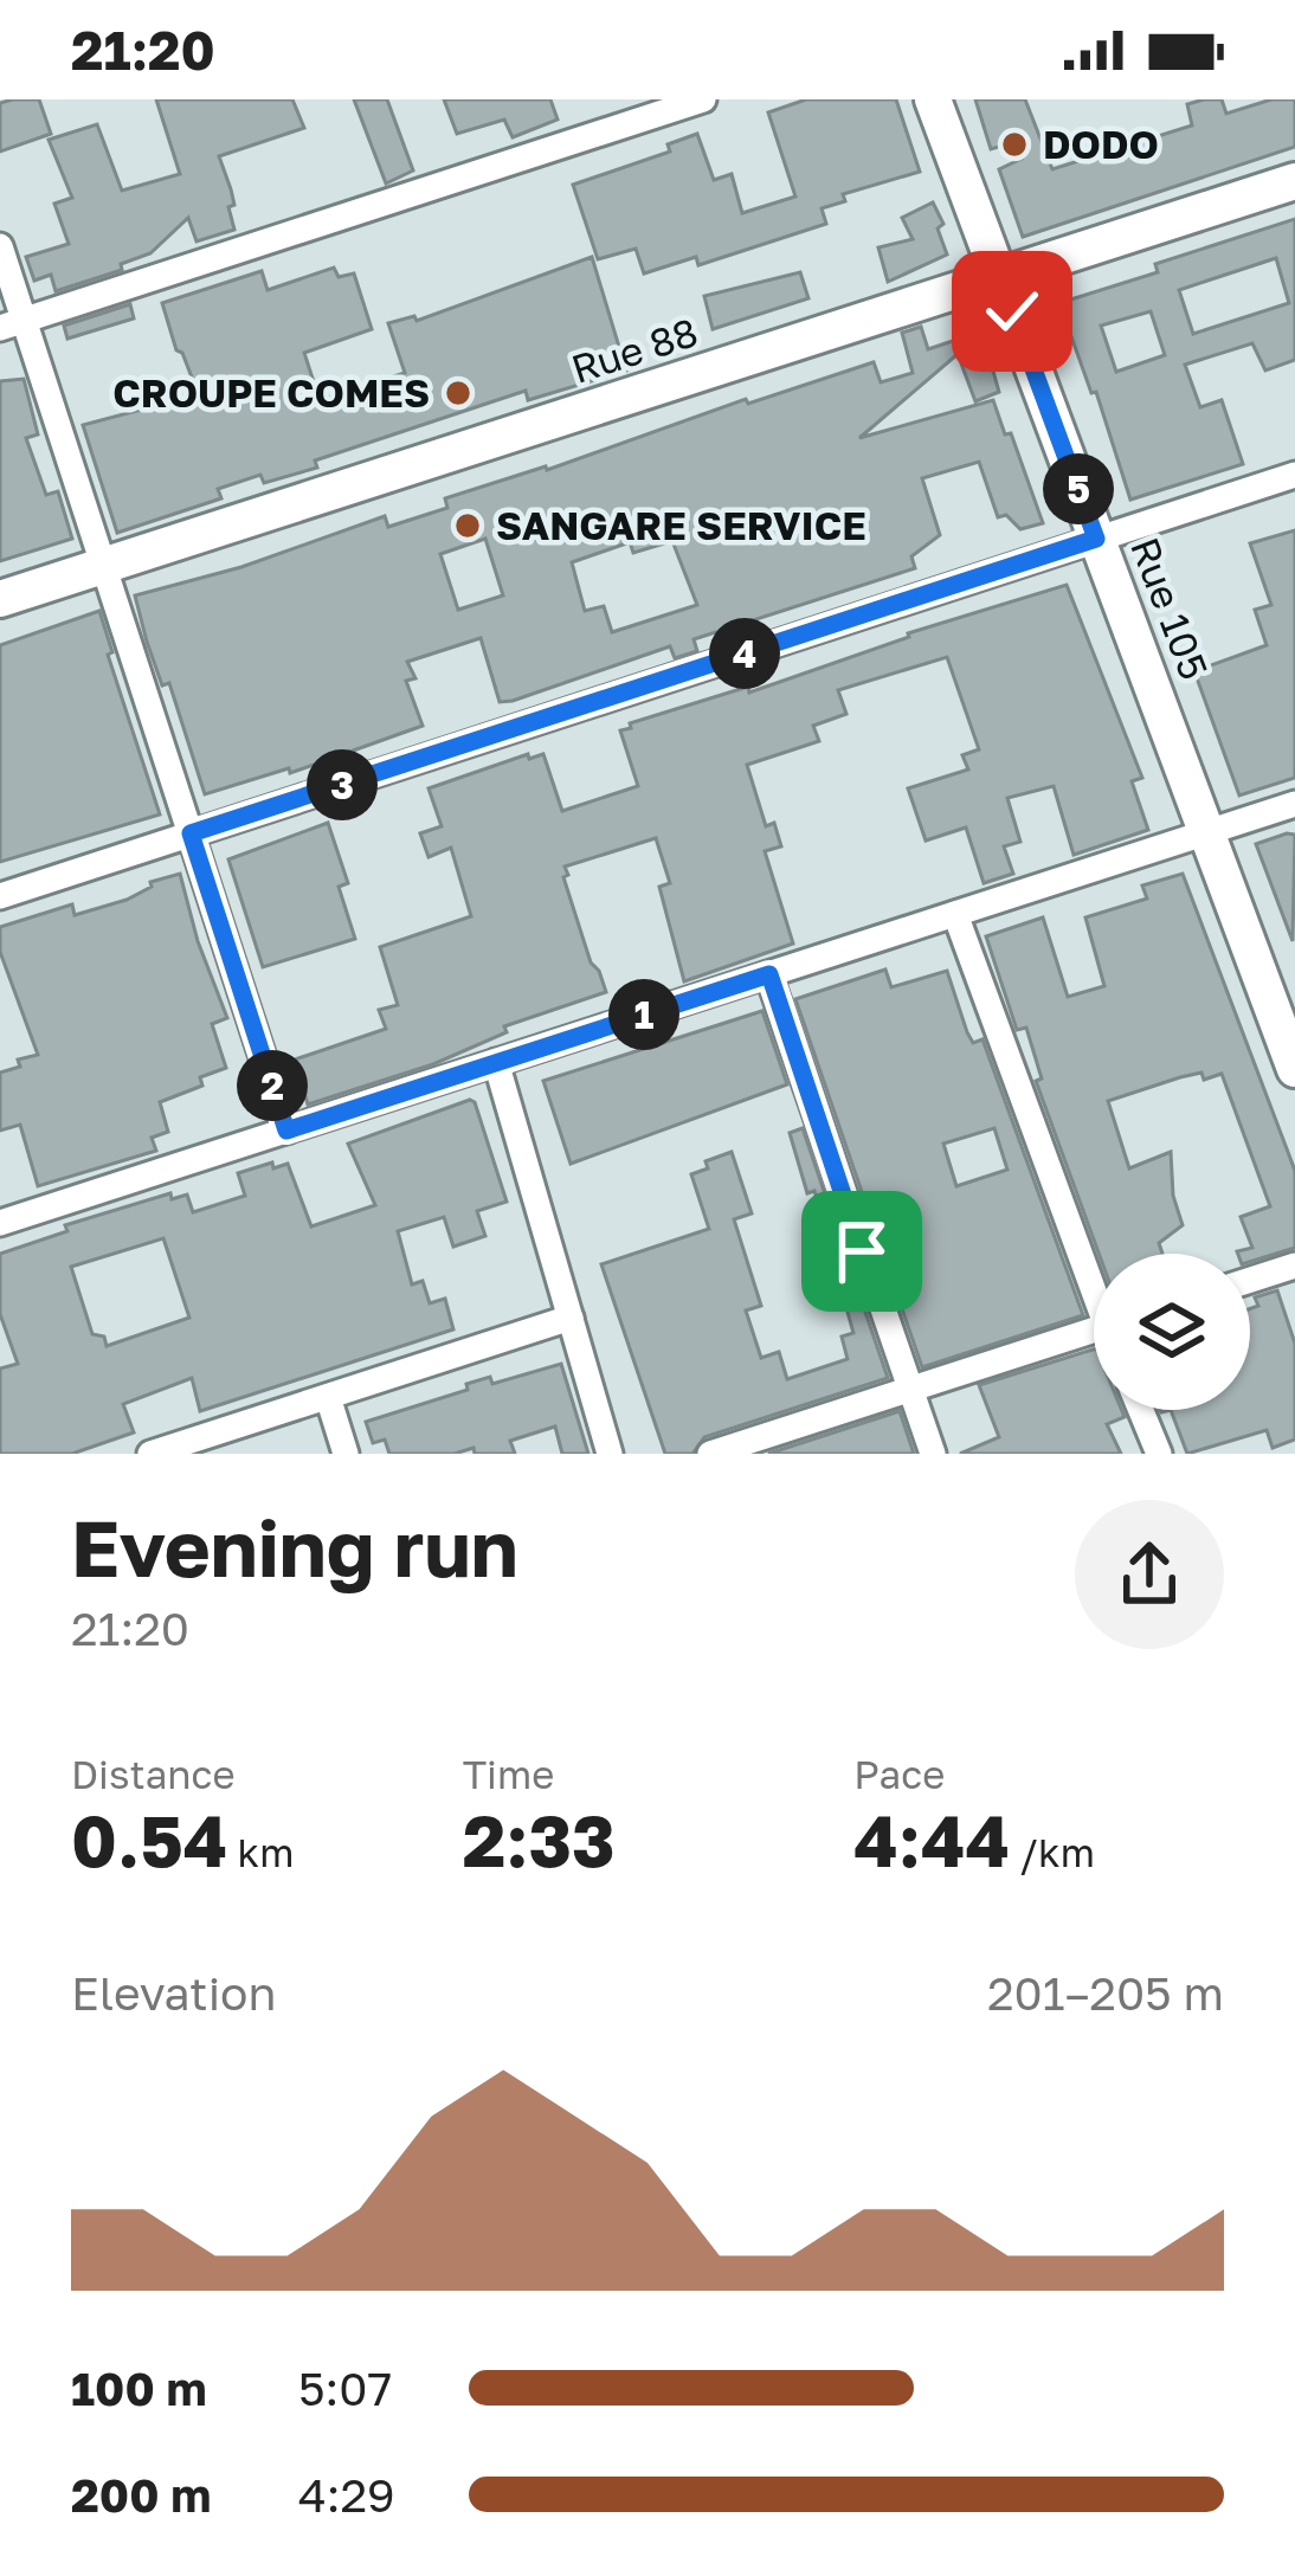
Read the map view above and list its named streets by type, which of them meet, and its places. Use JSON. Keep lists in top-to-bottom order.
{
  "streets": {
    "main road": ["Rue 88", "Rue 105"]
  },
  "crossings": [
    ["Rue 88", "Rue 105"]
  ],
  "places": ["DODO", "CROUPE COMES", "SANGARE SERVICE"],
  "page": {
    "status": "21:20",
    "pins": [
      "5",
      "4",
      "3",
      "1",
      "2"
    ],
    "heading": ["Evening run", "21:20"],
    "stats": [
      ["Distance", "0.54 km"],
      ["Time", "2:33"],
      ["Pace", "4:44 /km"]
    ],
    "chart": ["Elevation", "201–205 m"],
    "list": [
      {
        "name": "100 m",
        "note": "5:07"
      },
      {
        "name": "200 m",
        "note": "4:29"
      }
    ]
  }
}
